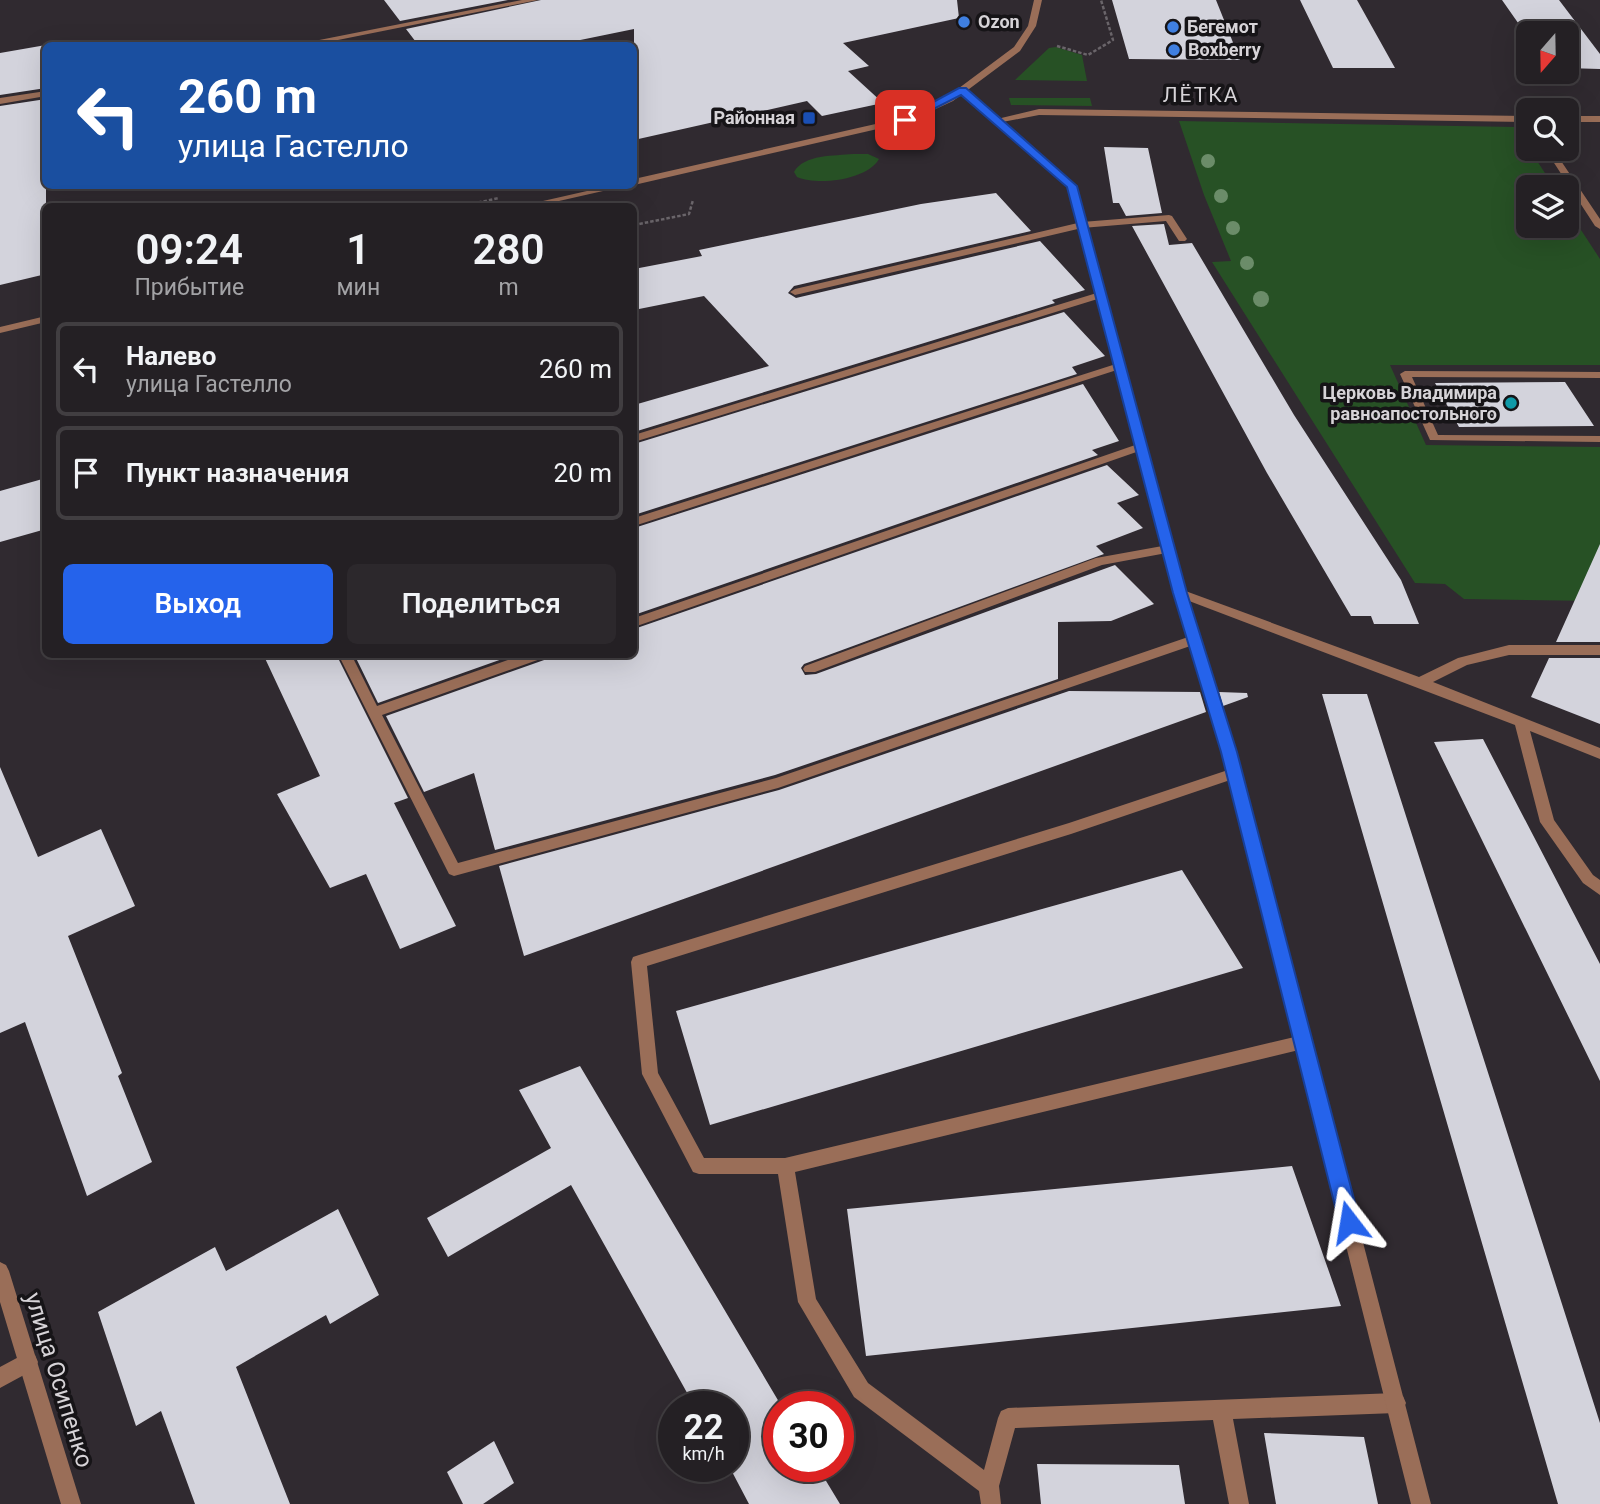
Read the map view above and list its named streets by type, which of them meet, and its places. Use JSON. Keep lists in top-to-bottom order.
{
  "streets": {
    "street": ["улица Осипенко"]
  },
  "districts": ["ЛЁТКА"],
  "places": {
    "other": [
      "Ozon",
      "Бегемот",
      "Boxberry",
      "Церковь Владимира равноапостольного"
    ],
    "transit": ["Районная"]
  },
  "north": "bottom",
  "page": {
    "turn": ["260 m", "улица Гастелло"],
    "eta": [
      "09:24",
      "Прибытие",
      "1",
      "мин",
      "280",
      "m"
    ],
    "list": [
      {
        "name": "Налево",
        "note": "улица Гастелло",
        "value": "260 m"
      },
      {
        "name": "Пункт назначения",
        "value": "20 m"
      }
    ],
    "buttons": ["Выход", "Поделиться"],
    "speed": "22 km/h",
    "limit": "30"
  }
}
